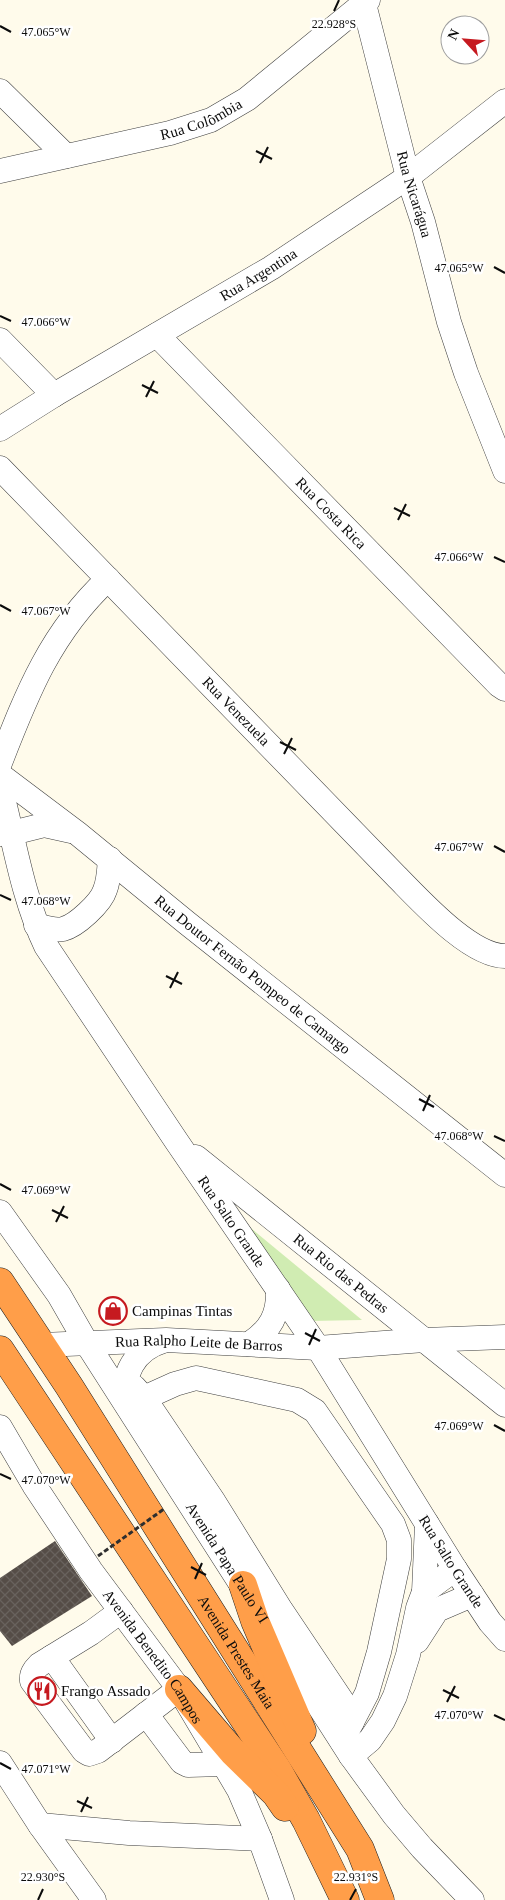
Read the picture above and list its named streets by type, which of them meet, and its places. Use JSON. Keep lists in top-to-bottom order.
{
  "streets": {
    "highway": ["Avenida Prestes Maia"],
    "street": [
      "Rua Colômbia",
      "Rua Nicarágua",
      "Rua Argentina",
      "Rua Costa Rica",
      "Rua Venezuela",
      "Rua Doutor Fernão Pompeo de Camargo",
      "Rua Salto Grande",
      "Rua Rio das Pedras",
      "Rua Ralpho Leite de Barros",
      "Avenida Papa Paulo VI",
      "Avenida Benedito Campos"
    ]
  },
  "crossings": [
    ["Rua Colômbia", "Rua Nicarágua"],
    ["Rua Nicarágua", "Rua Argentina"],
    ["Rua Argentina", "Rua Costa Rica"],
    ["Rua Doutor Fernão Pompeo de Camargo", "Rua Salto Grande"],
    ["Rua Salto Grande", "Rua Rio das Pedras"],
    ["Rua Salto Grande", "Rua Ralpho Leite de Barros"],
    ["Rua Rio das Pedras", "Rua Ralpho Leite de Barros"],
    ["Rua Ralpho Leite de Barros", "Avenida Papa Paulo VI"],
    ["Rua Ralpho Leite de Barros", "Avenida Prestes Maia"]
  ],
  "places": {
    "shop": ["Campinas Tintas"],
    "restaurant": ["Frango Assado"]
  },
  "north": "top left",
  "coordinates": [
    "22.928°S",
    "47.065°W",
    "47.066°W",
    "47.067°W",
    "47.068°W",
    "47.069°W",
    "47.070°W",
    "47.071°W",
    "22.930°S",
    "22.931°S"
  ]
}
